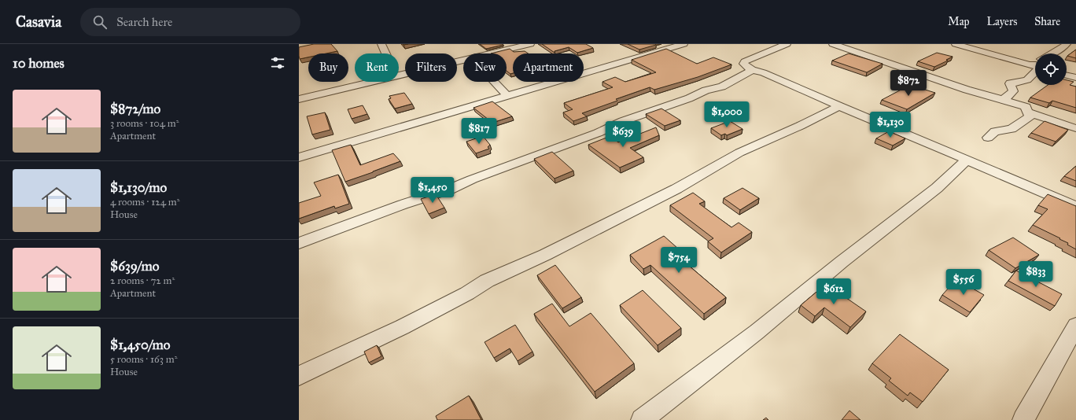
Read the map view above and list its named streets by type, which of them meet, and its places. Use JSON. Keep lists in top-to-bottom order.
{
  "page": {
    "header": "Casavia",
    "search": "Search here",
    "nav": ["Map", "Layers", "Share"],
    "heading": "10 homes",
    "chip": [
      "Buy",
      "Rent",
      "Filters",
      "New",
      "Apartment"
    ],
    "price": [
      "$872",
      "$1,000",
      "$1,130",
      "$817",
      "$639",
      "$1,450",
      "$754",
      "$833",
      "$556",
      "$612"
    ],
    "list": [
      {
        "name": "$872/mo",
        "note": "3 rooms · 104 m² · Apartment"
      },
      {
        "name": "$1,130/mo",
        "note": "4 rooms · 124 m² · House"
      },
      {
        "name": "$639/mo",
        "note": "2 rooms · 72 m² · Apartment"
      },
      {
        "name": "$1,450/mo",
        "note": "5 rooms · 163 m² · House"
      }
    ]
  }
}
